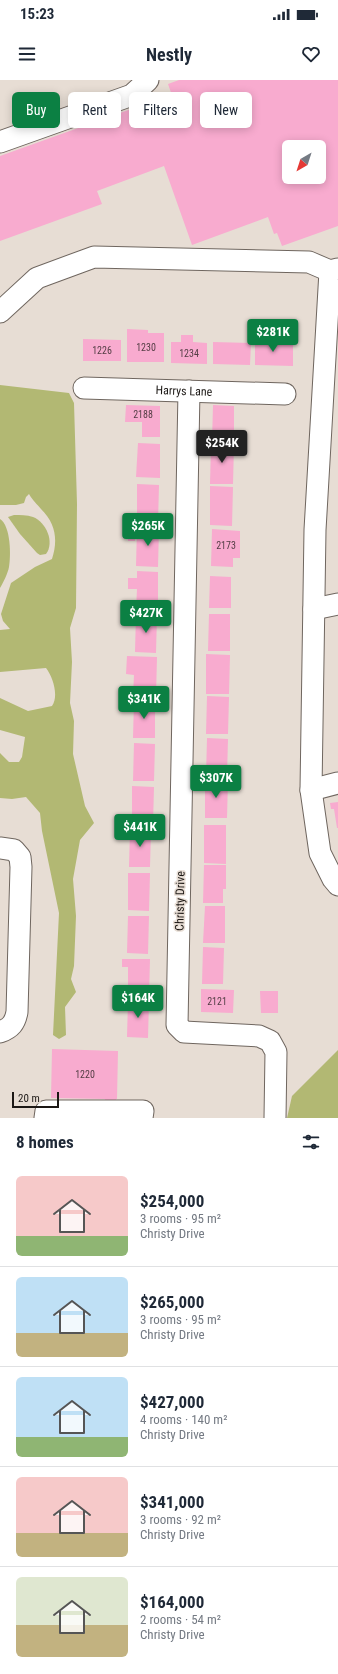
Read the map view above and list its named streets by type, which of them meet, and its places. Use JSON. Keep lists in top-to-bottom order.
{
  "streets": {
    "street": ["Harrys Lane", "Christy Drive"]
  },
  "crossings": [
    ["Harrys Lane", "Christy Drive"]
  ],
  "house_numbers": [
    "1230",
    "1226",
    "1234",
    "2188",
    "2173",
    "2121",
    "1220"
  ],
  "scale_bar": "20 m",
  "north": "bottom left",
  "page": {
    "status": "15:23",
    "header": "Nestly",
    "chip": [
      "Buy",
      "Rent",
      "Filters",
      "New"
    ],
    "price": [
      "$281K",
      "$254K",
      "$265K",
      "$427K",
      "$341K",
      "$307K",
      "$441K",
      "$164K"
    ],
    "scale": "20 m",
    "heading": "8 homes",
    "list": [
      {
        "name": "$254,000",
        "note": "3 rooms · 95 m² · Christy Drive"
      },
      {
        "name": "$265,000",
        "note": "3 rooms · 95 m² · Christy Drive"
      },
      {
        "name": "$427,000",
        "note": "4 rooms · 140 m² · Christy Drive"
      },
      {
        "name": "$341,000",
        "note": "3 rooms · 92 m² · Christy Drive"
      },
      {
        "name": "$164,000",
        "note": "2 rooms · 54 m² · Christy Drive"
      }
    ]
  }
}
